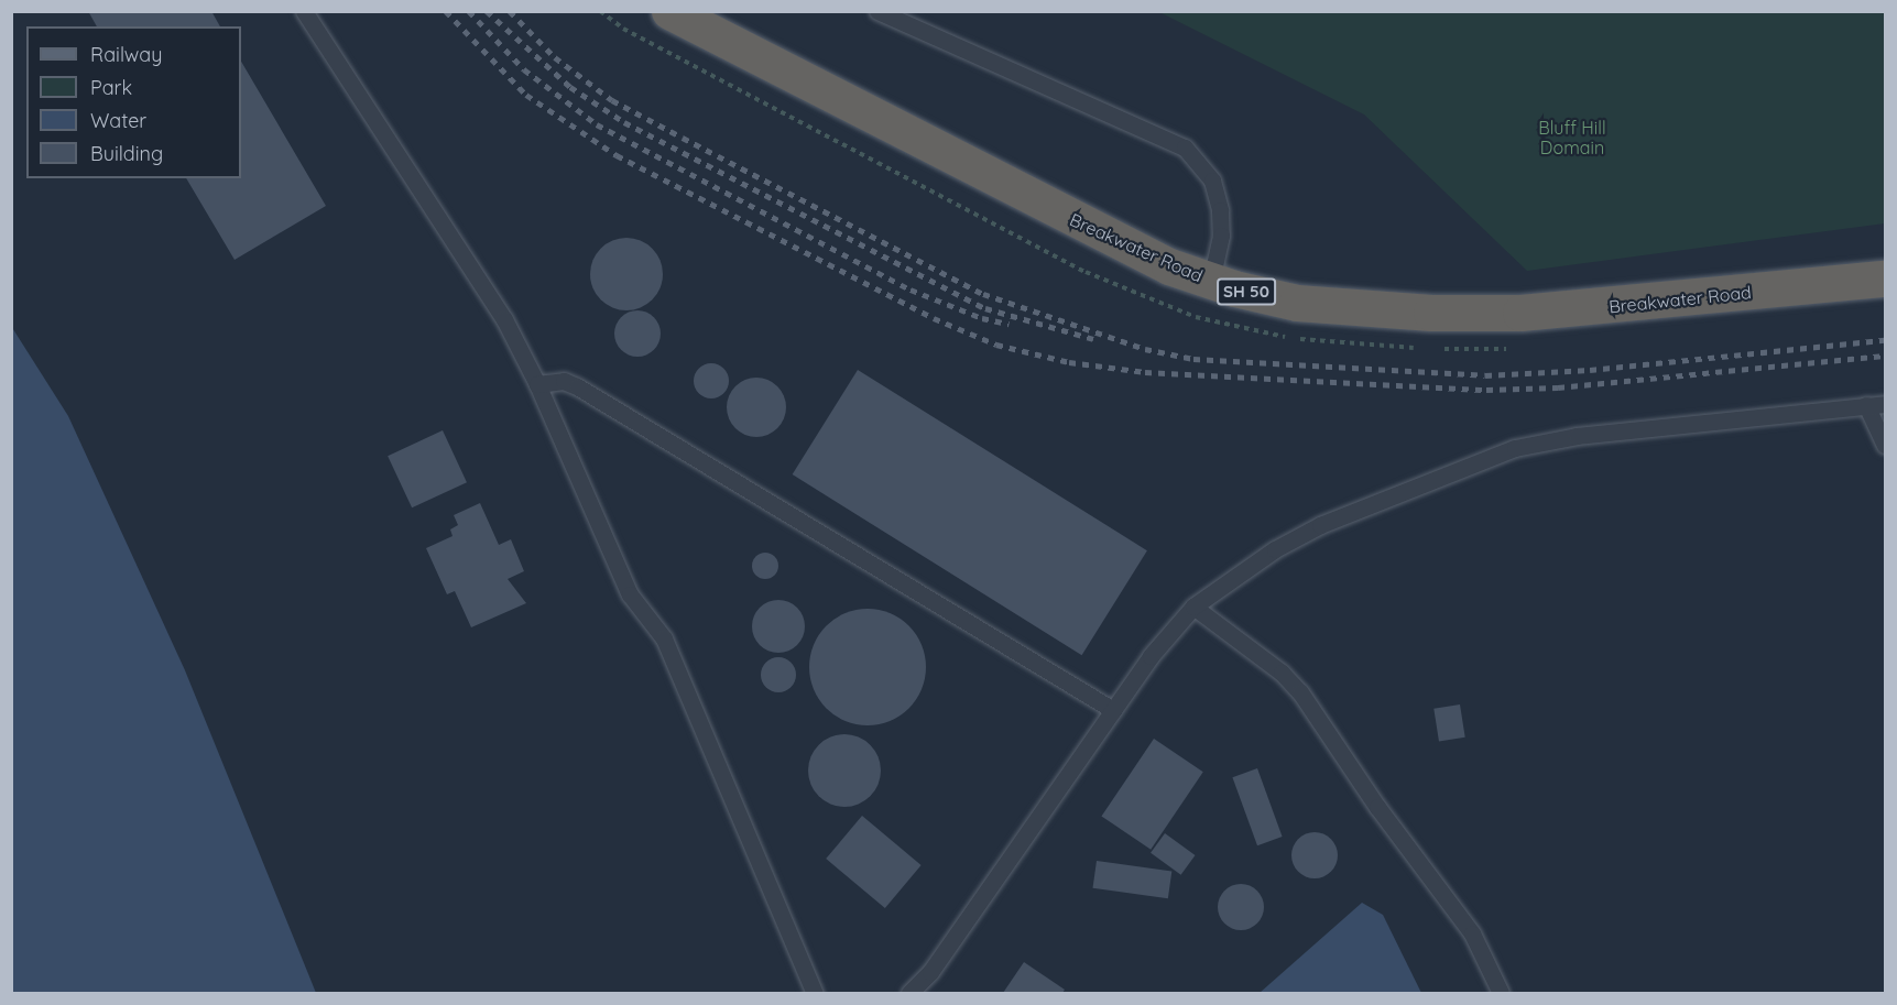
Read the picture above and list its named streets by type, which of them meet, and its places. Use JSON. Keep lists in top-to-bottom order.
{
  "streets": {
    "highway": ["Breakwater Road", "SH 50"]
  },
  "parks": ["Bluff Hill Domain"],
  "legend": [
    "Railway",
    "Park",
    "Water",
    "Building"
  ]
}
